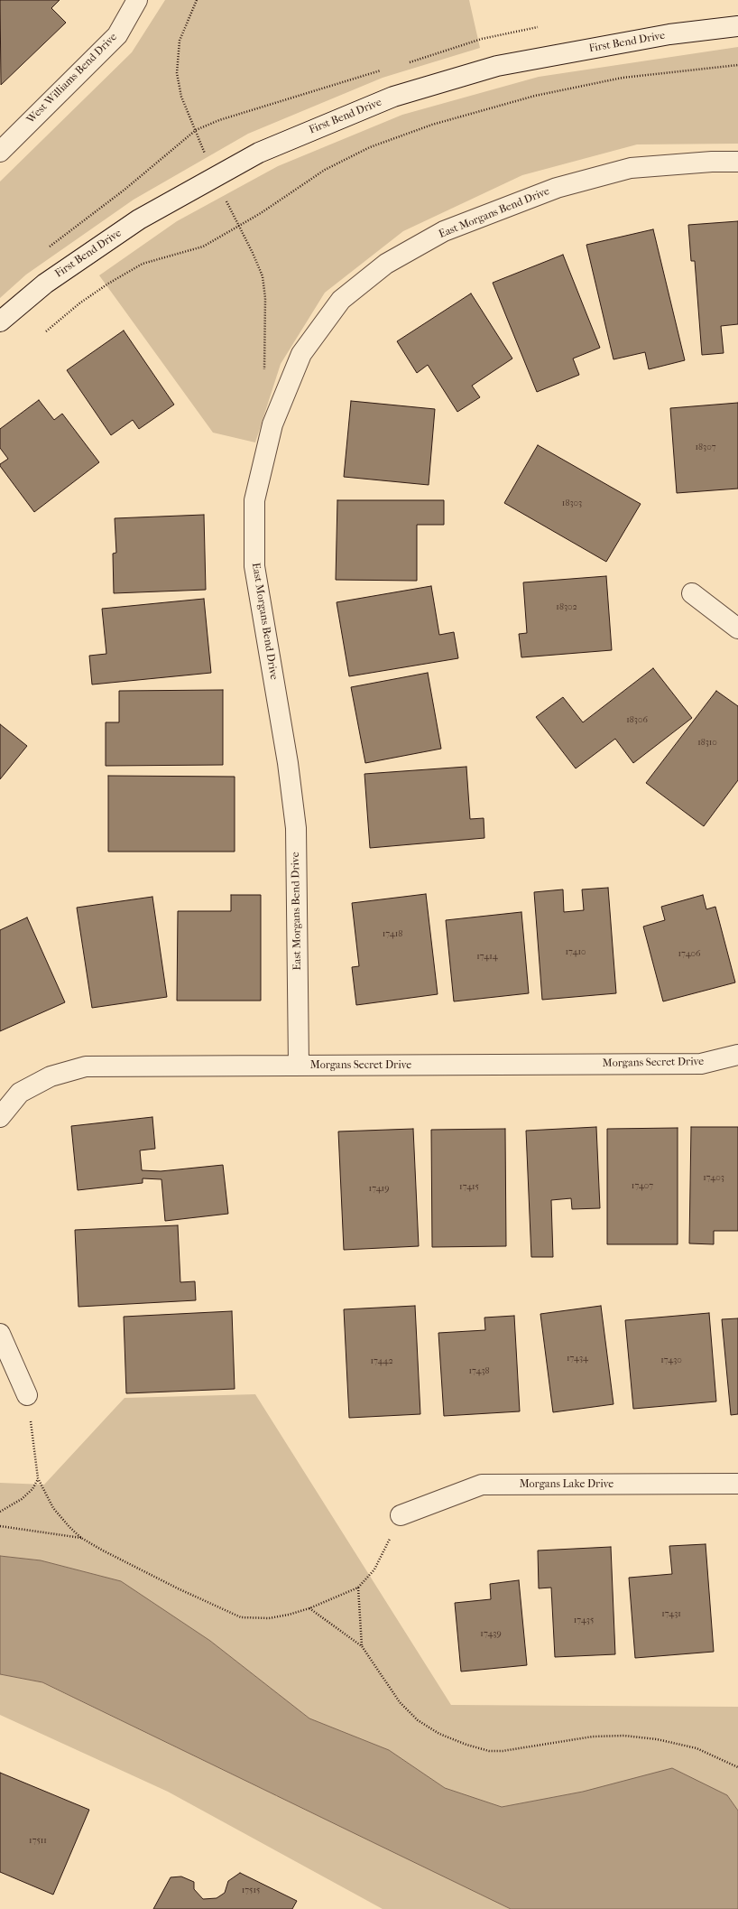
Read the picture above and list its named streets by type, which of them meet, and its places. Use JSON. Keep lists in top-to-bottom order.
{
  "streets": {
    "street": [
      "First Bend Drive",
      "West Williams Bend Drive",
      "East Morgans Bend Drive",
      "Morgans Secret Drive",
      "Morgans Lake Drive"
    ]
  },
  "crossings": [
    ["East Morgans Bend Drive", "Morgans Secret Drive"]
  ],
  "house_numbers": [
    "18307",
    "18303",
    "18302",
    "18306",
    "18310",
    "17418",
    "17410",
    "17406",
    "17414",
    "17403",
    "17407",
    "17415",
    "17419",
    "17434",
    "17430",
    "17442",
    "17438",
    "17431",
    "17435",
    "17439",
    "17511",
    "17515"
  ]
}
